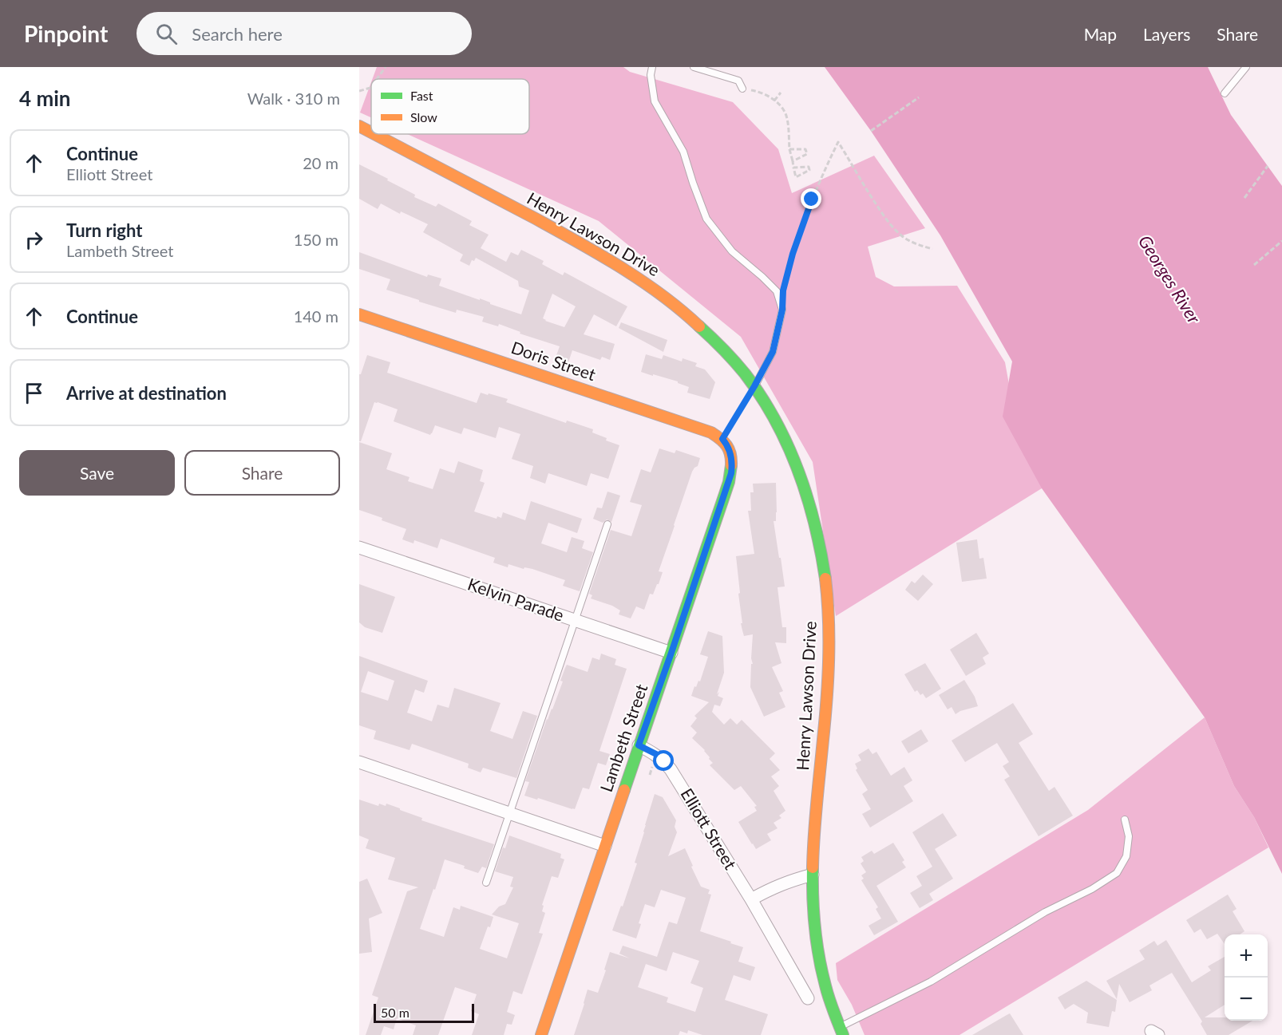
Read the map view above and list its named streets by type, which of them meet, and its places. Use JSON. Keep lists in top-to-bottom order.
{
  "streets": {
    "main road": ["Henry Lawson Drive", "Doris Street", "Lambeth Street"],
    "street": ["Kelvin Parade", "Elliott Street"]
  },
  "crossings": [
    ["Doris Street", "Lambeth Street"],
    ["Kelvin Parade", "Lambeth Street"],
    ["Lambeth Street", "Elliott Street"]
  ],
  "water": ["Georges River"],
  "legend": ["Fast", "Slow"],
  "scale_bar": "50 m",
  "page": {
    "header": "Pinpoint",
    "search": "Search here",
    "nav": ["Map", "Layers", "Share"],
    "heading": ["4 min", "Walk · 310 m"],
    "list": [
      ["Continue", "Elliott Street", "20 m"],
      ["Turn right", "Lambeth Street", "150 m"],
      ["Continue", "140 m"],
      "Arrive at destination"
    ],
    "buttons": ["Save", "Share"],
    "map_buttons": ["+", "−"],
    "scale": "50 m"
  }
}
